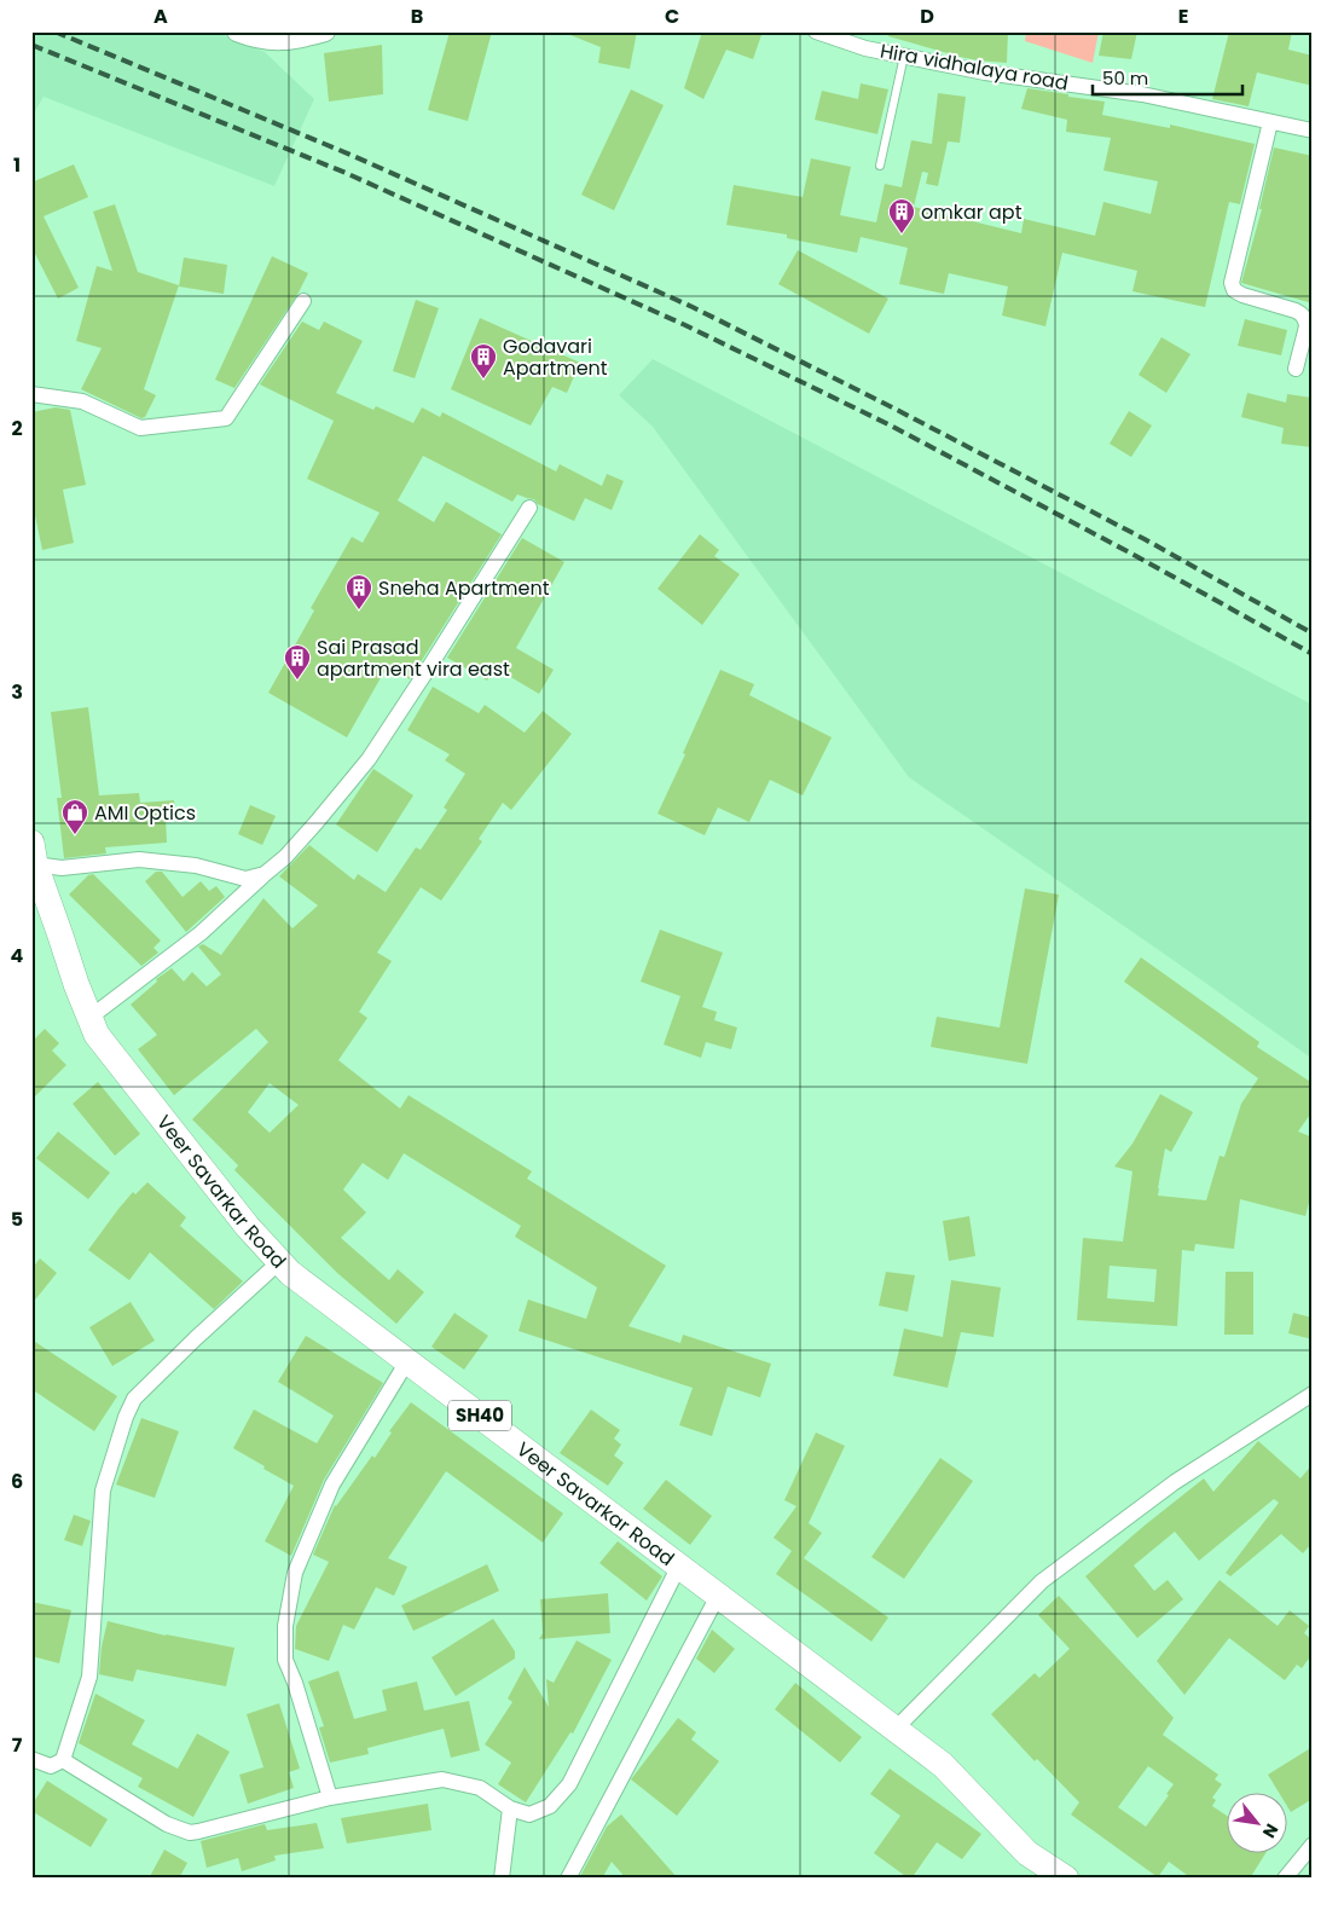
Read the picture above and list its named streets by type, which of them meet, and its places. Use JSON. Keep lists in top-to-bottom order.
{
  "streets": {
    "main road": ["Veer Savarkar Road", "SH40"],
    "street": ["Hira vidhalaya road"]
  },
  "places": {
    "building": [
      "omkar apt",
      "Godavari Apartment",
      "Sneha Apartment",
      "Sai Prasad apartment vira east"
    ],
    "shop": ["AMI Optics"]
  },
  "scale_bar": "50 m",
  "north": "bottom right",
  "grid": {
    "columns": [
      "A",
      "B",
      "C",
      "D",
      "E"
    ],
    "rows": [
      "1",
      "2",
      "3",
      "4",
      "5",
      "6",
      "7"
    ]
  }
}
